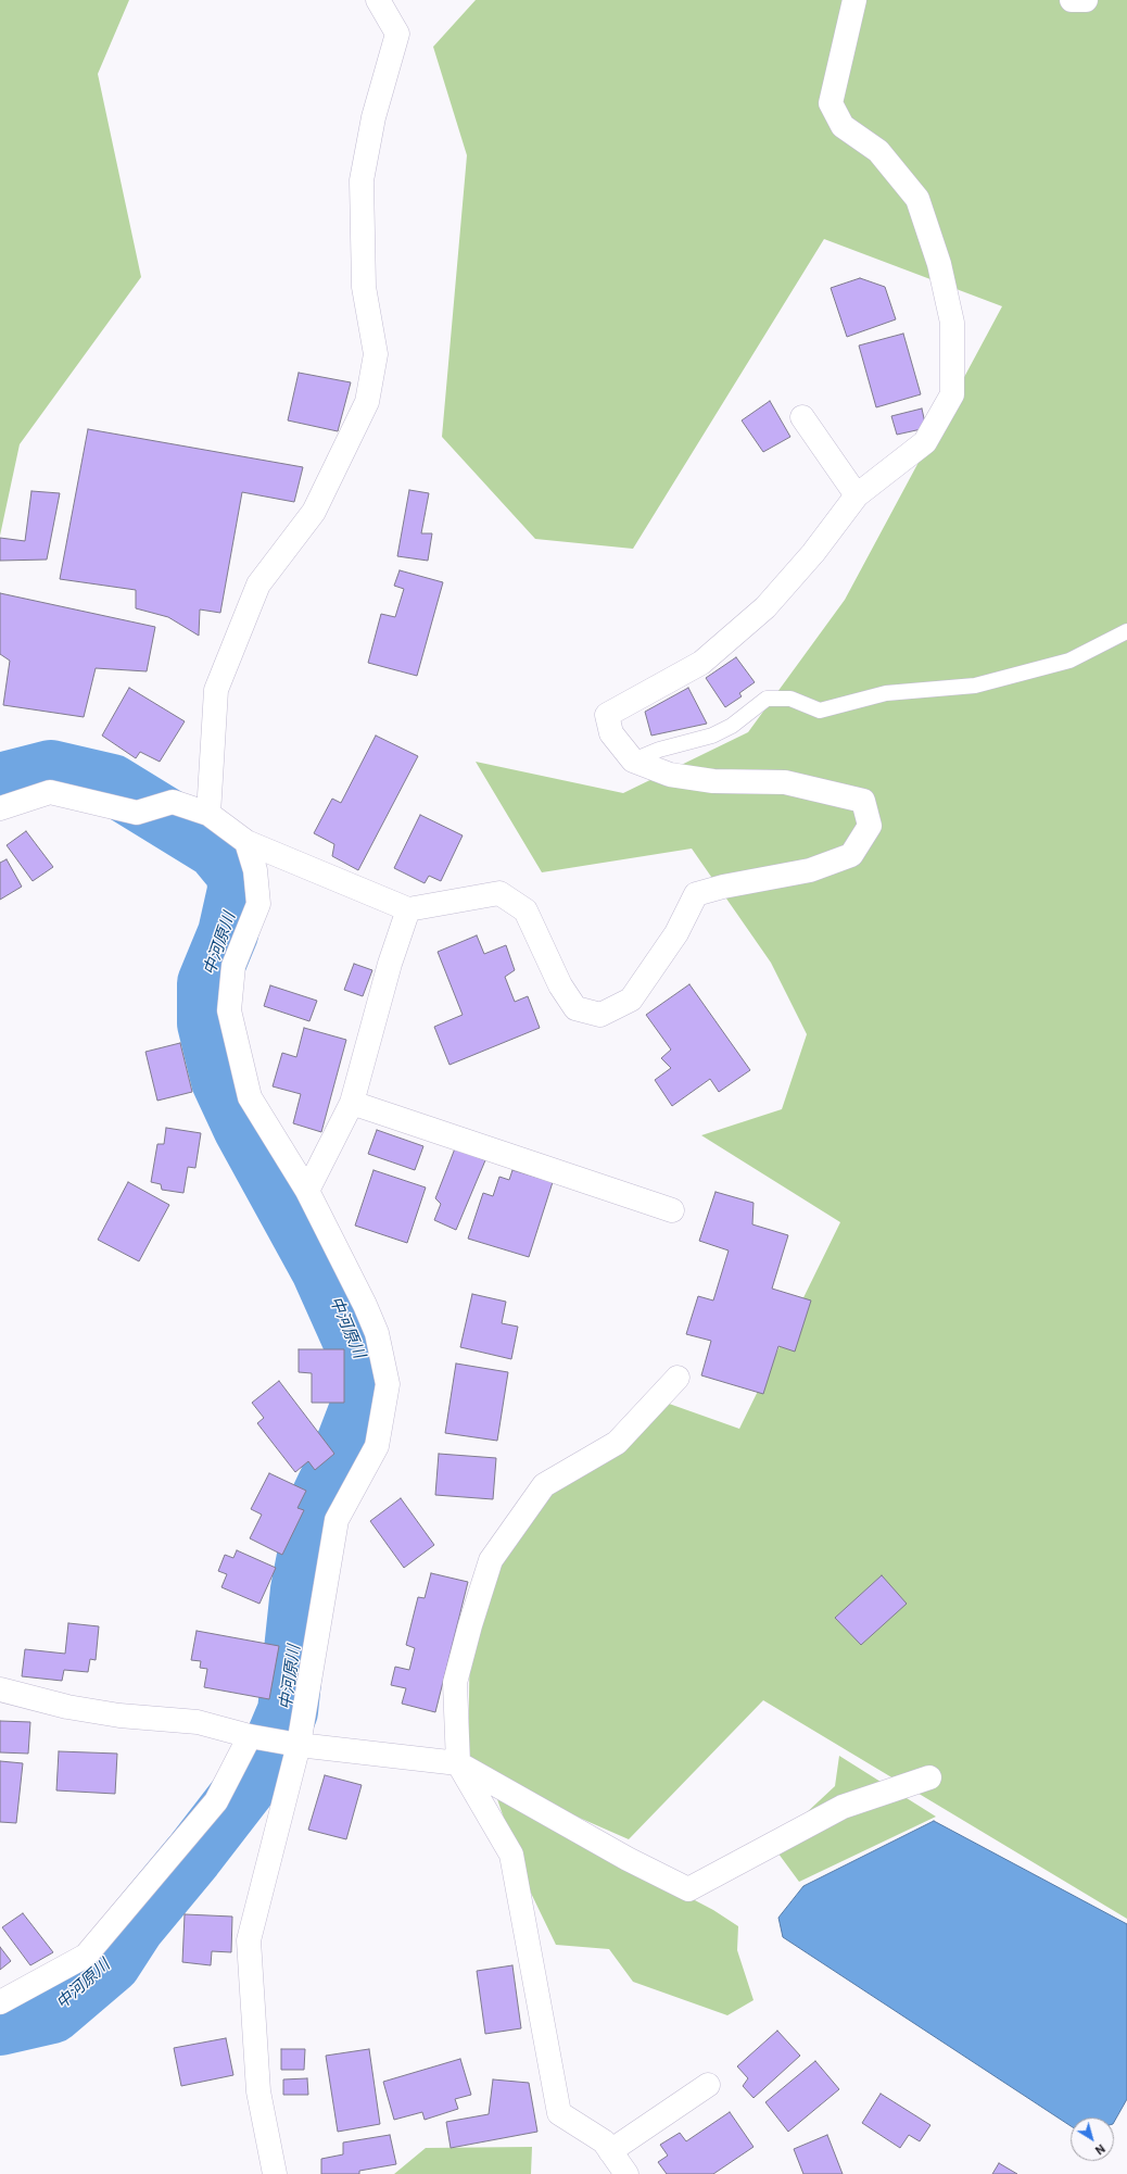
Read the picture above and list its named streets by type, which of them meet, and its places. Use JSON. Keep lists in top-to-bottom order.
{
  "water": ["中河原川"],
  "north": "bottom right"
}
